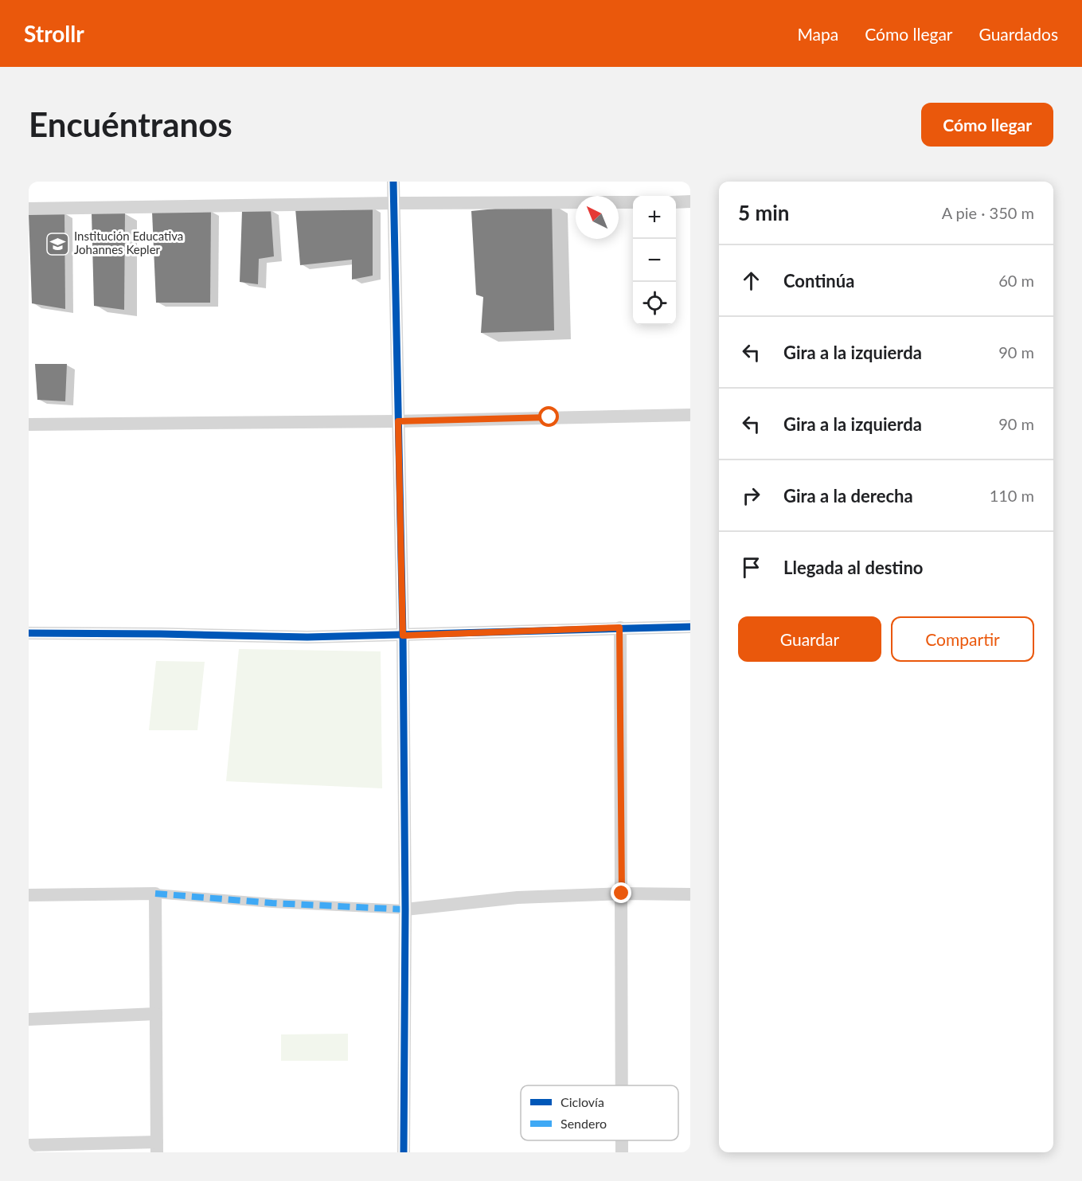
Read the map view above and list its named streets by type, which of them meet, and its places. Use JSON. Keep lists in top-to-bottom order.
{
  "places": {
    "school or university": ["Institución Educativa Johannes Kepler"]
  },
  "legend": ["Ciclovía", "Sendero"],
  "north": "top left",
  "page": {
    "header": "Strollr",
    "nav": ["Mapa", "Cómo llegar", "Guardados"],
    "buttons": [
      "Cómo llegar",
      ["Guardar", "Compartir"]
    ],
    "title": "Encuéntranos",
    "heading": ["5 min", "A pie · 350 m"],
    "map_buttons": ["+", "−"],
    "list": [
      ["Continúa", "60 m"],
      ["Gira a la izquierda", "90 m"],
      ["Gira a la izquierda", "90 m"],
      ["Gira a la derecha", "110 m"],
      "Llegada al destino"
    ]
  }
}
